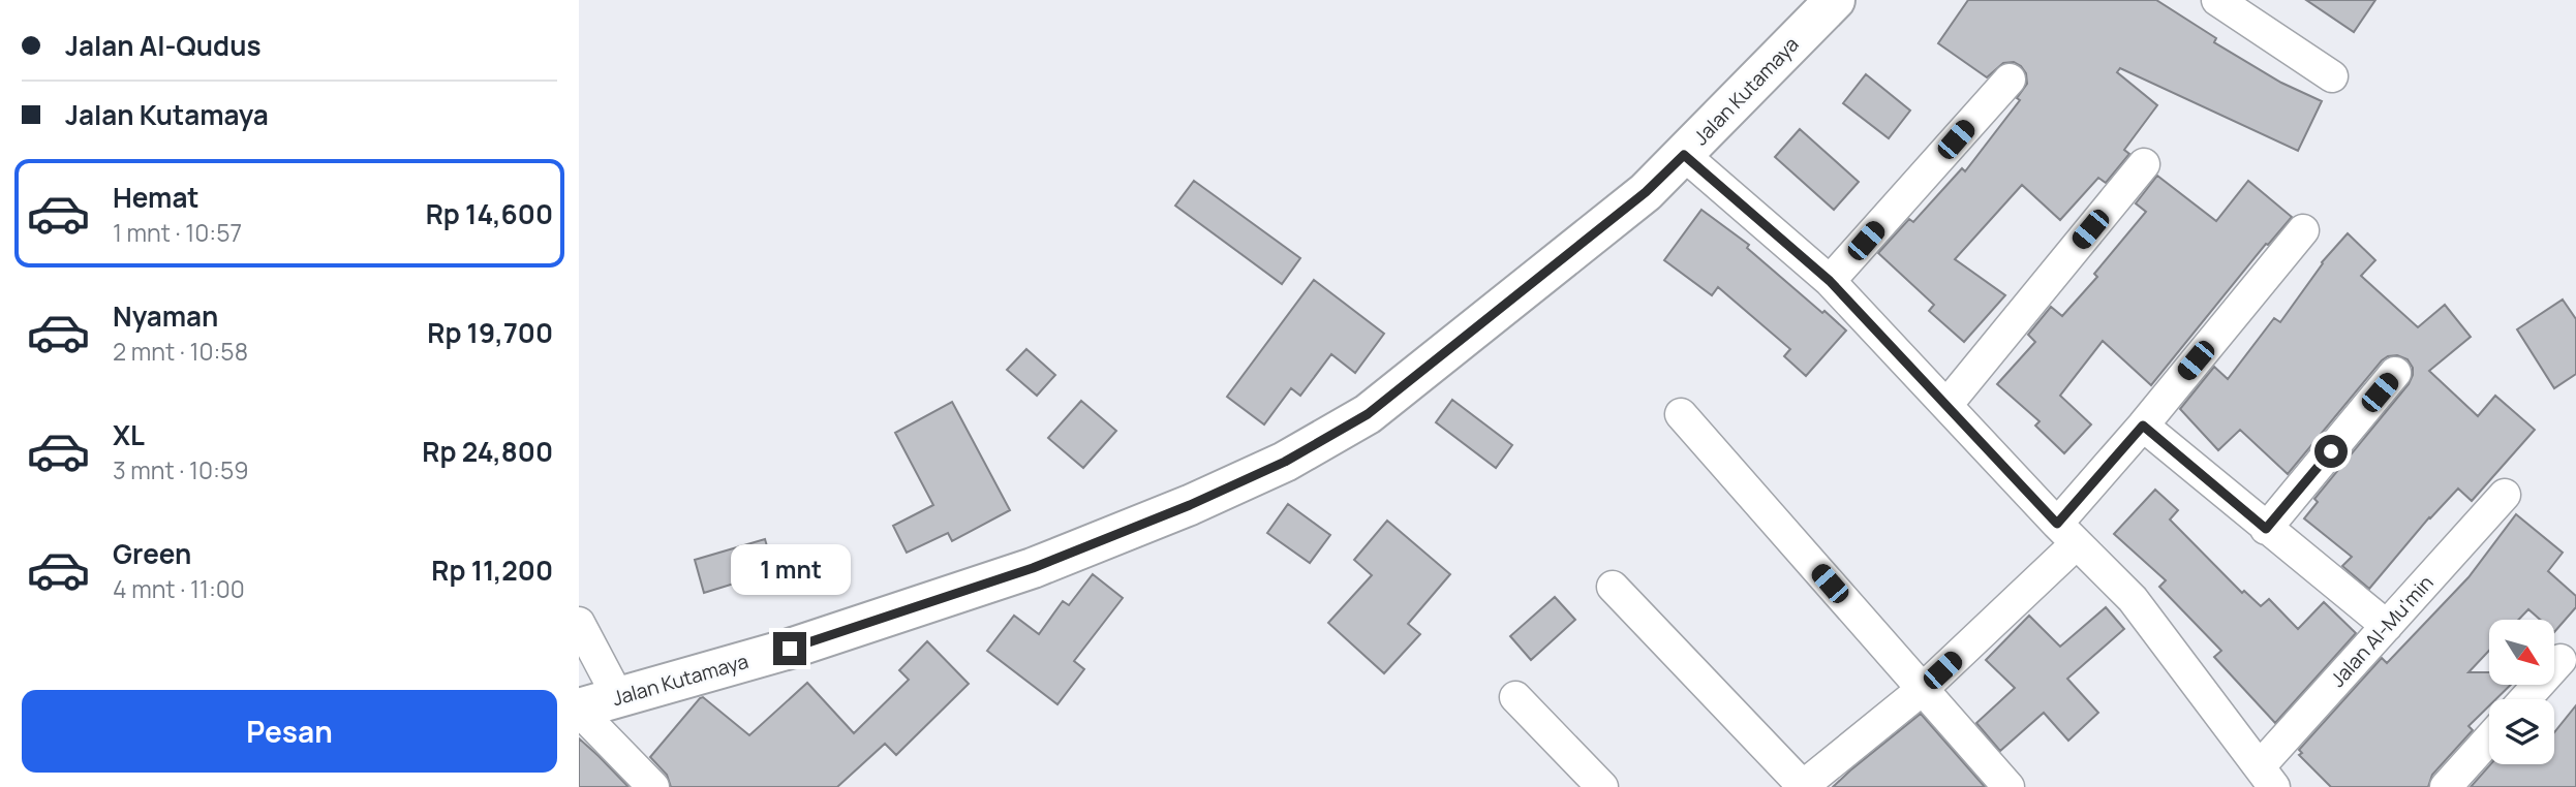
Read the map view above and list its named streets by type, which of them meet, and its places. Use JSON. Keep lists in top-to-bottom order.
{
  "streets": {
    "main road": ["Jalan Kutamaya"],
    "street": ["Jalan Al-Mu'min"]
  },
  "north": "bottom right",
  "page": {
    "banner": ["Jalan Al-Qudus", "Jalan Kutamaya"],
    "list": [
      {
        "name": "Hemat",
        "note": "1 mnt · 10:57",
        "value": "Rp 14,600"
      },
      {
        "name": "Nyaman",
        "note": "2 mnt · 10:58",
        "value": "Rp 19,700"
      },
      {
        "name": "XL",
        "note": "3 mnt · 10:59",
        "value": "Rp 24,800"
      },
      {
        "name": "Green",
        "note": "4 mnt · 11:00",
        "value": "Rp 11,200"
      }
    ],
    "bubble": "1 mnt",
    "buttons": "Pesan"
  }
}
